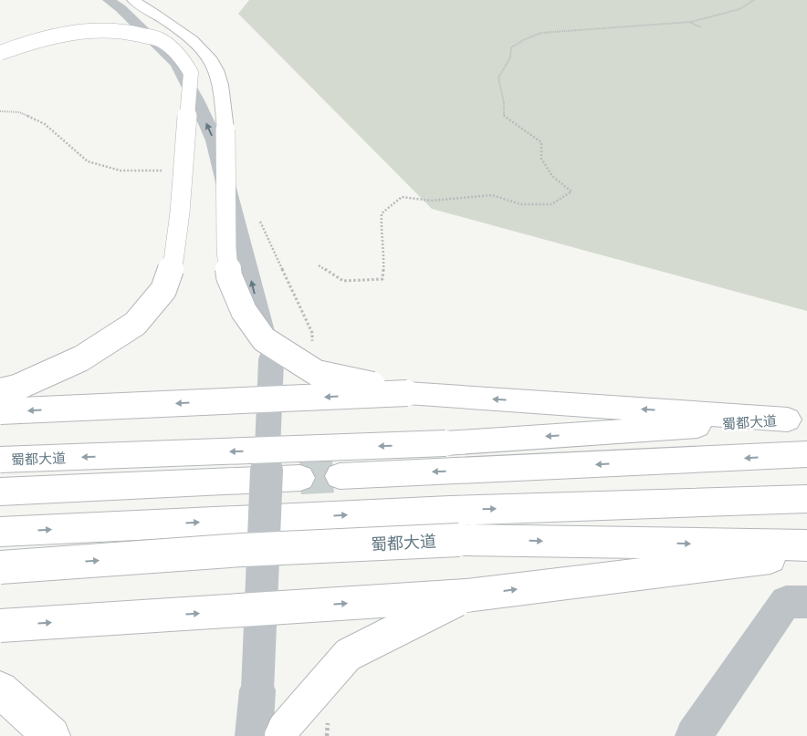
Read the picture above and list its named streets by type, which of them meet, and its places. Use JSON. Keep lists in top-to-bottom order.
{
  "streets": {
    "highway": ["蜀都大道"]
  }
}
